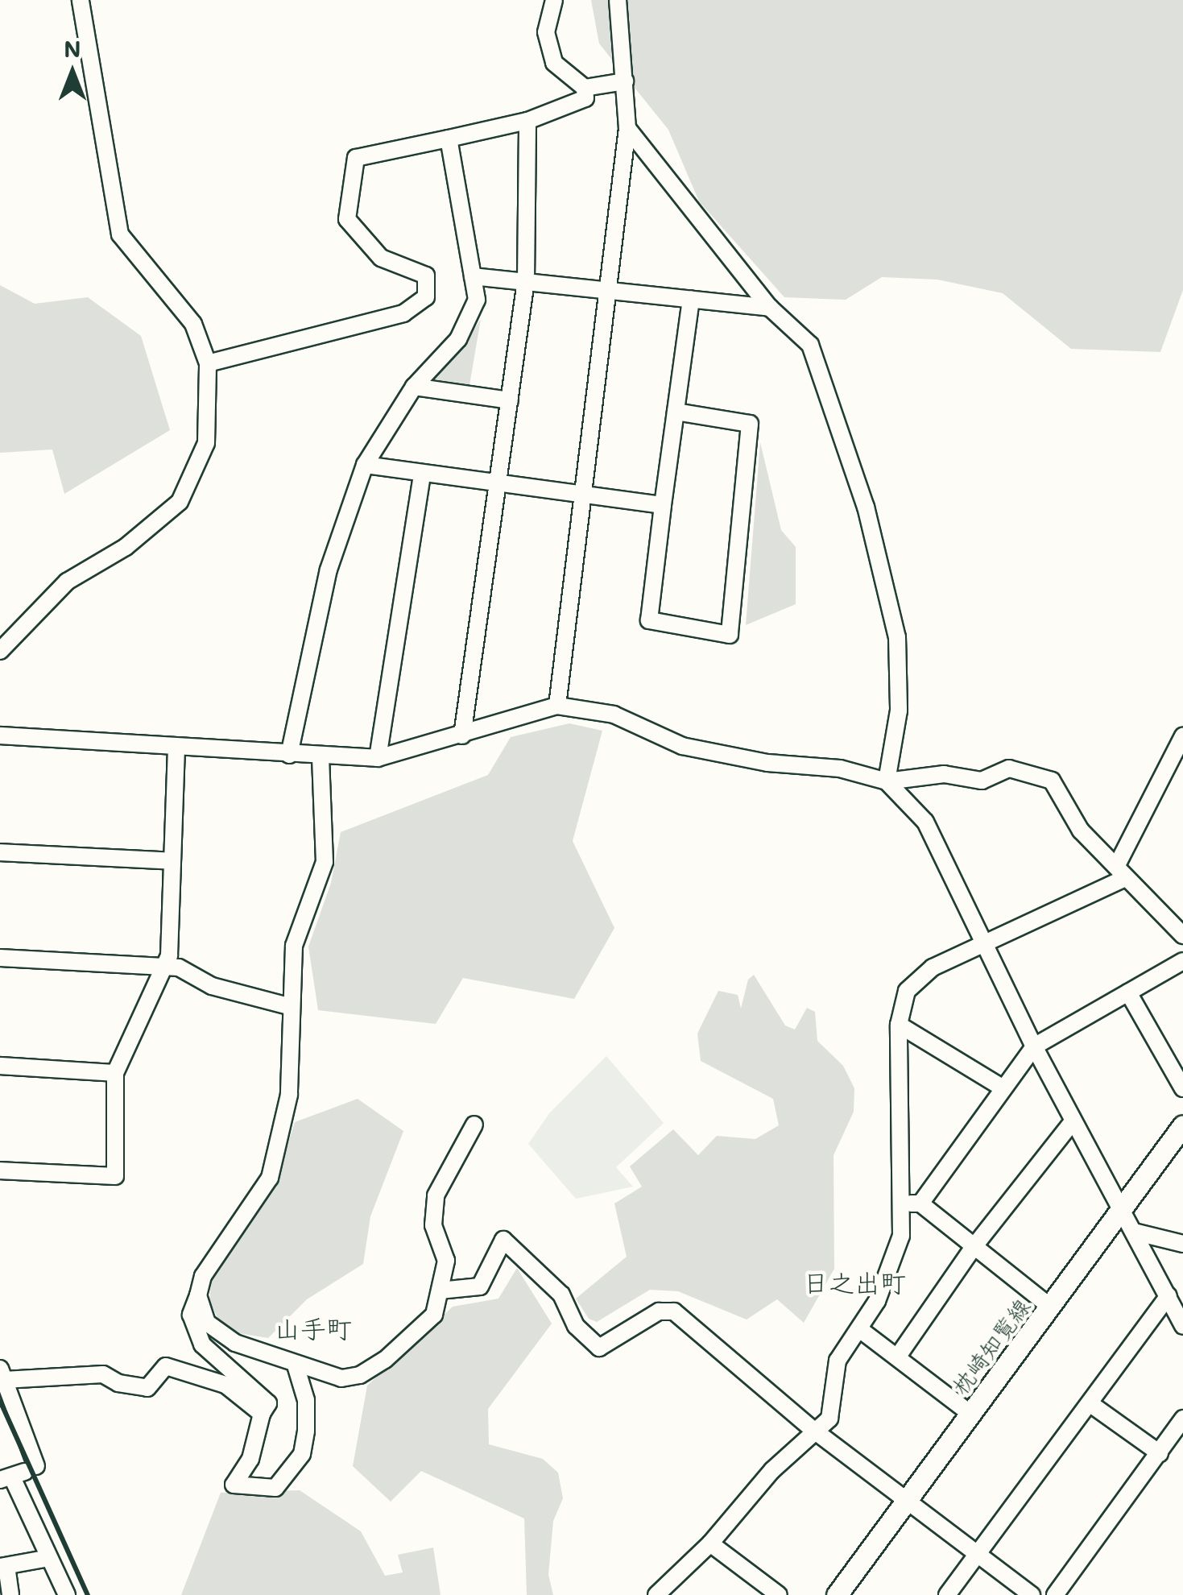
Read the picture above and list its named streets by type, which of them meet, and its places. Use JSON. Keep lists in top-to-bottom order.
{
  "streets": {
    "main road": ["枕崎知覧線"]
  },
  "districts": ["日之出町", "山手町"],
  "north": "top"
}
